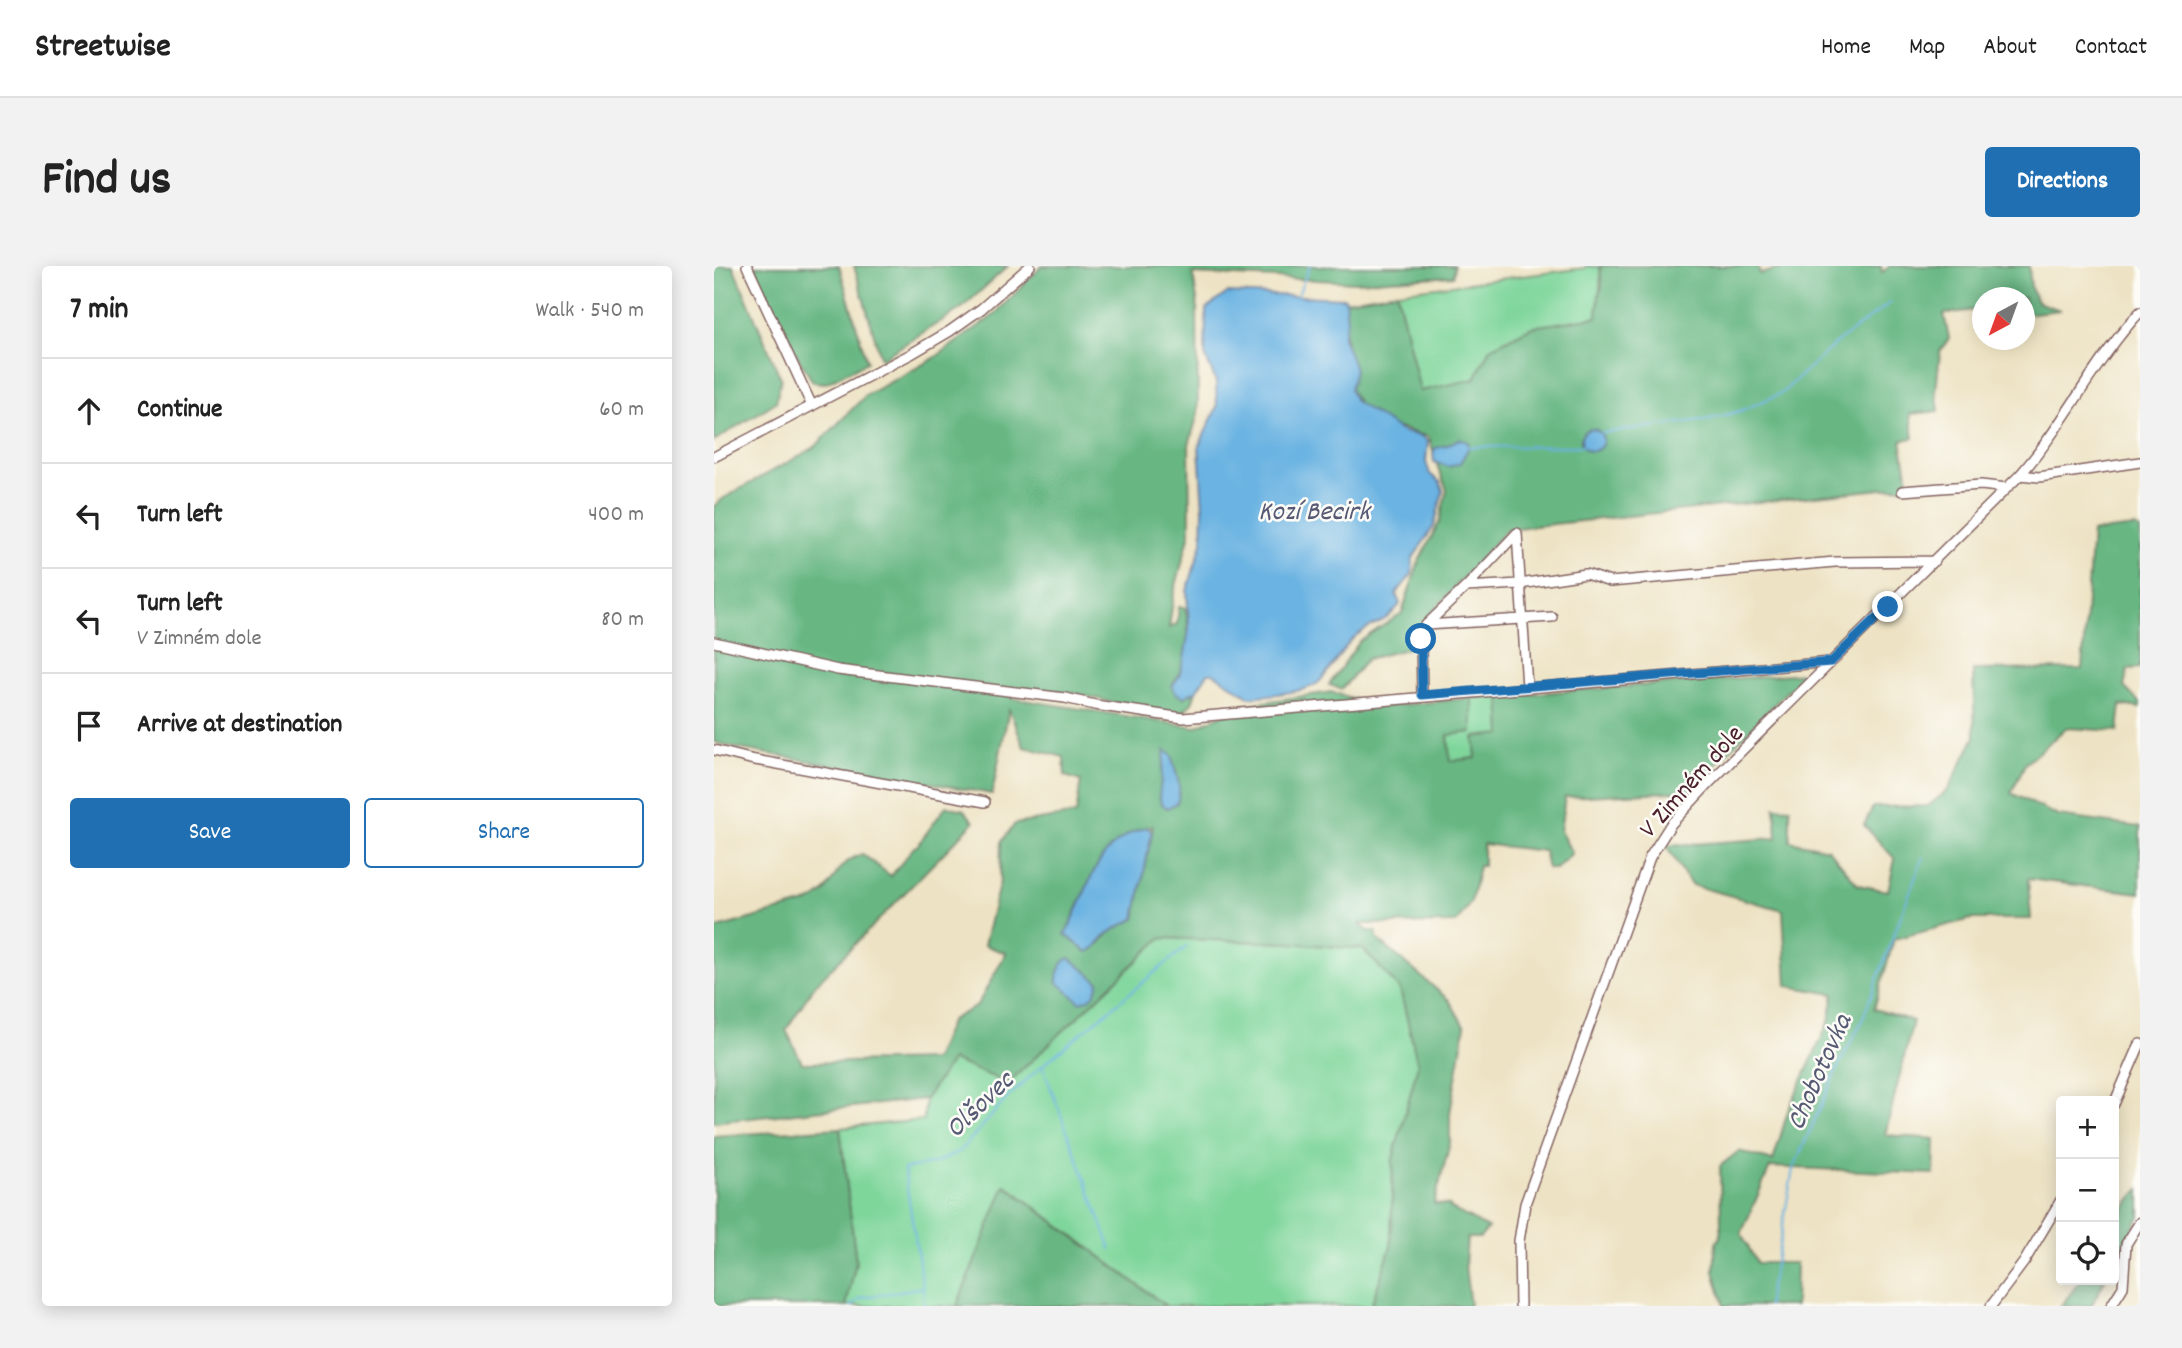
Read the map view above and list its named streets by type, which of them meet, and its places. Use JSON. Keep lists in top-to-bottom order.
{
  "streets": {
    "street": ["V Zimném dole"]
  },
  "water": ["Kozí Becirk", "Chobotovka", "Olšovec"],
  "north": "bottom left",
  "page": {
    "header": "Streetwise",
    "nav": [
      "Home",
      "Map",
      "About",
      "Contact"
    ],
    "title": "Find us",
    "buttons": [
      "Directions",
      ["Save", "Share"]
    ],
    "heading": ["7 min", "Walk · 540 m"],
    "list": [
      ["Continue", "60 m"],
      ["Turn left", "400 m"],
      ["Turn left", "V Zimném dole", "80 m"],
      "Arrive at destination"
    ],
    "map_buttons": ["+", "−"]
  }
}
